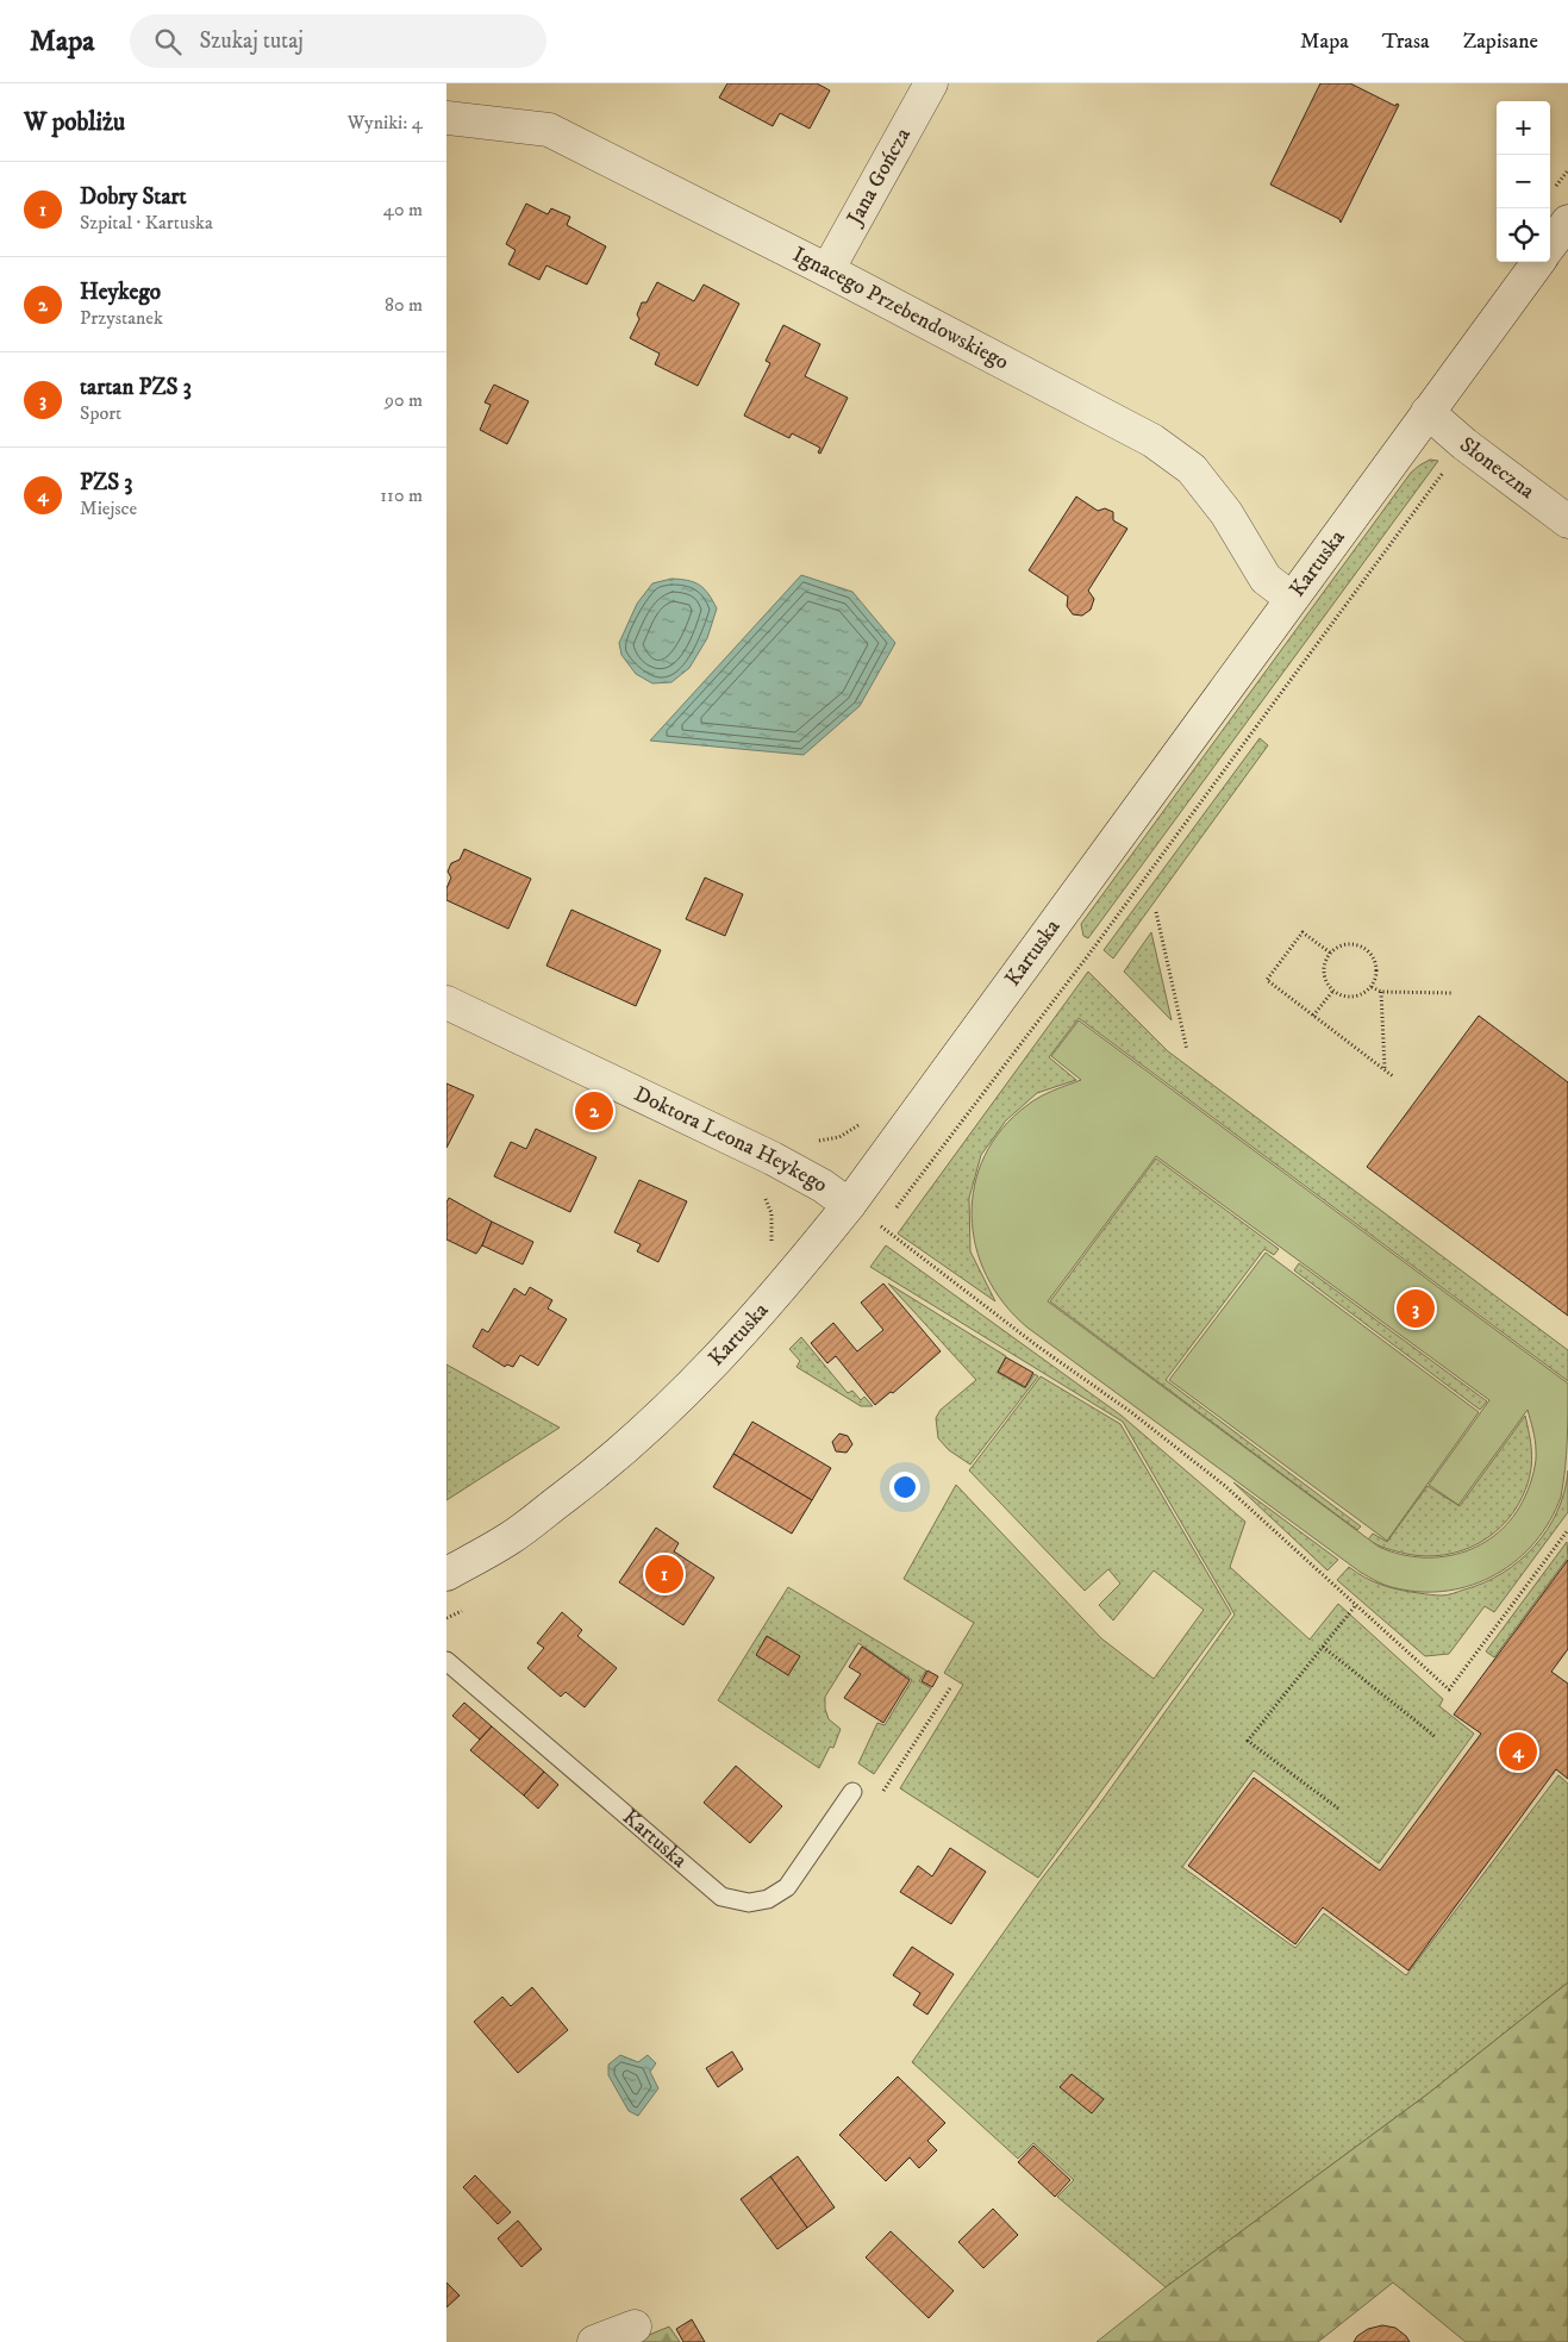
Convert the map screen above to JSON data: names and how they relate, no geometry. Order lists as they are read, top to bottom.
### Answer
{
  "streets": {
    "street": [
      "Jana Gończa",
      "Ignacego Przebendowskiego",
      "Słoneczna",
      "Kartuska",
      "Doktora Leona Heykego"
    ]
  },
  "crossings": [
    ["Jana Gończa", "Ignacego Przebendowskiego"],
    ["Ignacego Przebendowskiego", "Kartuska"],
    ["Słoneczna", "Kartuska"],
    ["Kartuska", "Doktora Leona Heykego"]
  ],
  "page": {
    "header": "Mapa",
    "search": "Szukaj tutaj",
    "nav": ["Mapa", "Trasa", "Zapisane"],
    "heading": ["W pobliżu", "Wyniki: 4"],
    "map_buttons": ["+", "−"],
    "list": [
      {
        "mark": "1",
        "name": "Dobry Start",
        "note": "Szpital · Kartuska",
        "value": "40 m"
      },
      {
        "mark": "2",
        "name": "Heykego",
        "note": "Przystanek",
        "value": "80 m"
      },
      {
        "mark": "3",
        "name": "tartan PZS 3",
        "note": "Sport",
        "value": "90 m"
      },
      {
        "mark": "4",
        "name": "PZS 3",
        "note": "Miejsce",
        "value": "110 m"
      }
    ],
    "pins": [
      "2",
      "3",
      "1",
      "4"
    ]
  }
}
